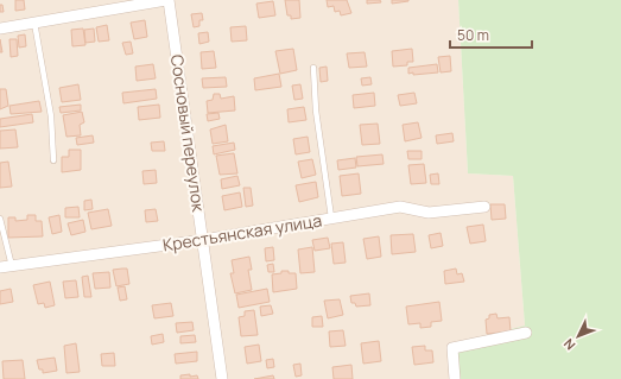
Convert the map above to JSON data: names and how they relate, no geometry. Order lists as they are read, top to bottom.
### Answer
{
  "streets": {
    "street": ["Сосновый переулок", "Крестьянская улица"]
  },
  "crossings": [
    ["Сосновый переулок", "Крестьянская улица"]
  ],
  "scale_bar": "50 m",
  "north": "bottom left"
}
